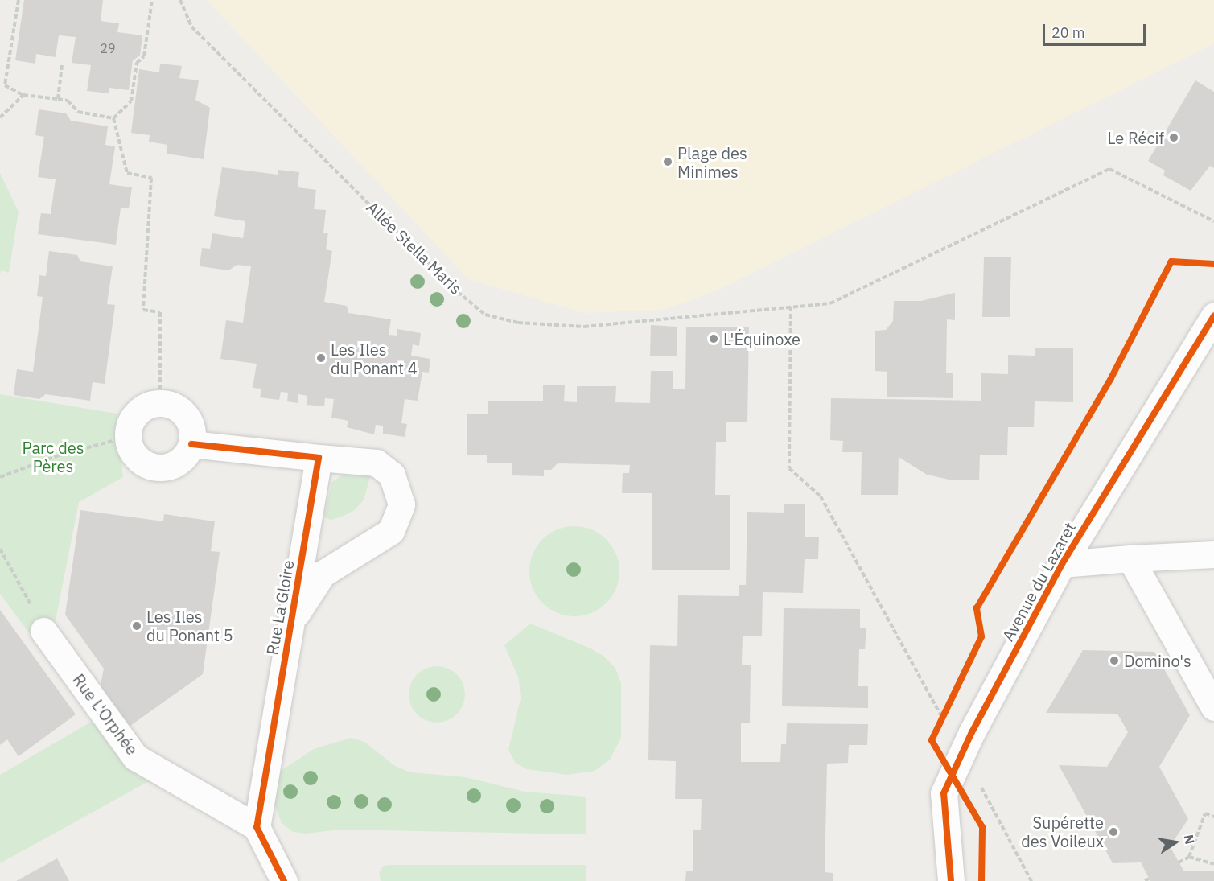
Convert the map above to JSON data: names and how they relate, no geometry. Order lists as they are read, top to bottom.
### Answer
{
  "streets": {
    "street": ["Avenue du Lazaret", "Rue La Gloire", "Rue L'Orphée"],
    "path": ["Allée Stella Maris"]
  },
  "crossings": [
    ["Rue La Gloire", "Rue L'Orphée"]
  ],
  "parks": ["Parc des Pères"],
  "places": [
    "Le Récif",
    "Plage des Minimes",
    "L'Équinoxe",
    "Les Iles du Ponant 4",
    "Les Iles du Ponant 5",
    "Domino's",
    "Supérette des Voileux"
  ],
  "house_numbers": ["29"],
  "scale_bar": "20 m",
  "north": "right"
}
